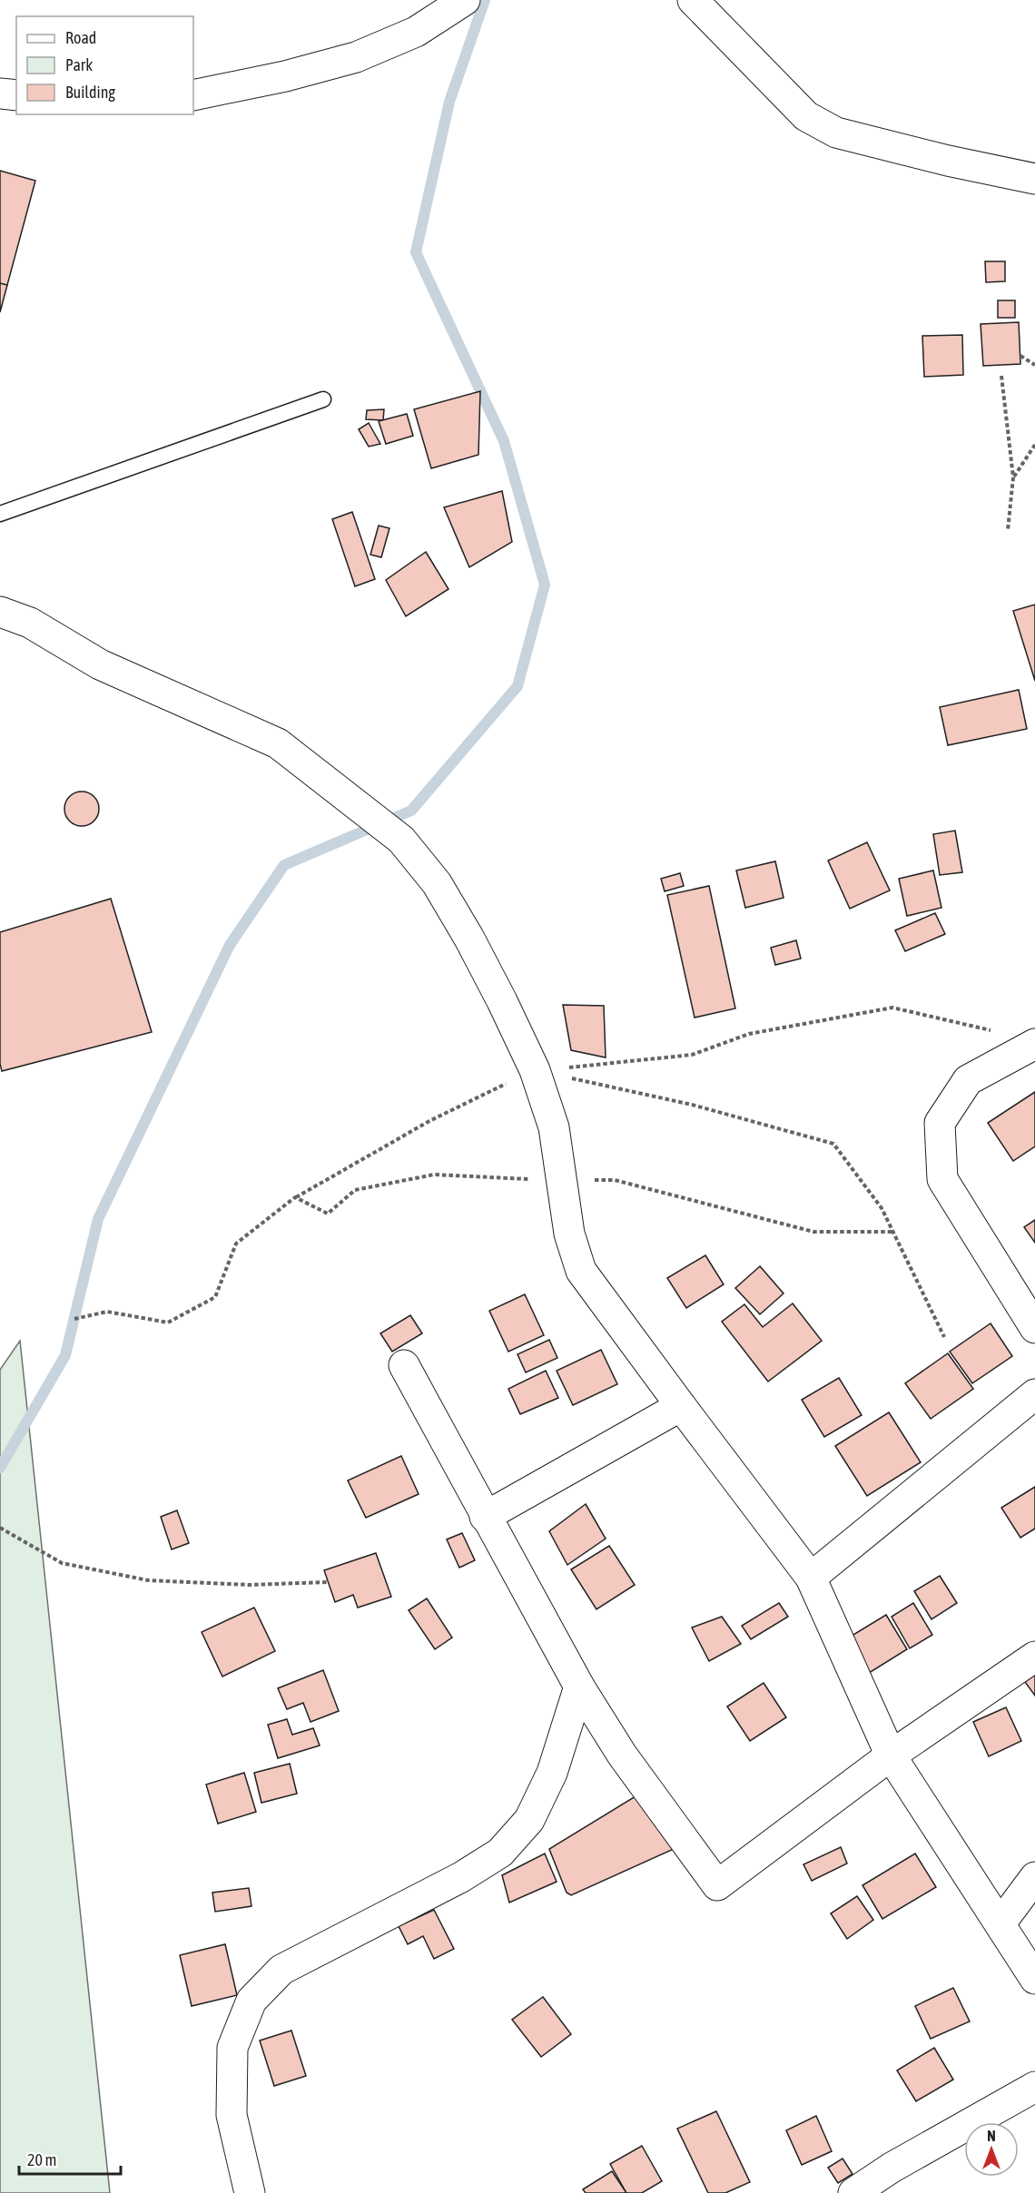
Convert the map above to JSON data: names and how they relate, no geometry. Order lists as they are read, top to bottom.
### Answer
{
  "legend": ["Road", "Park", "Building"],
  "scale_bar": "20 m",
  "north": "top"
}
